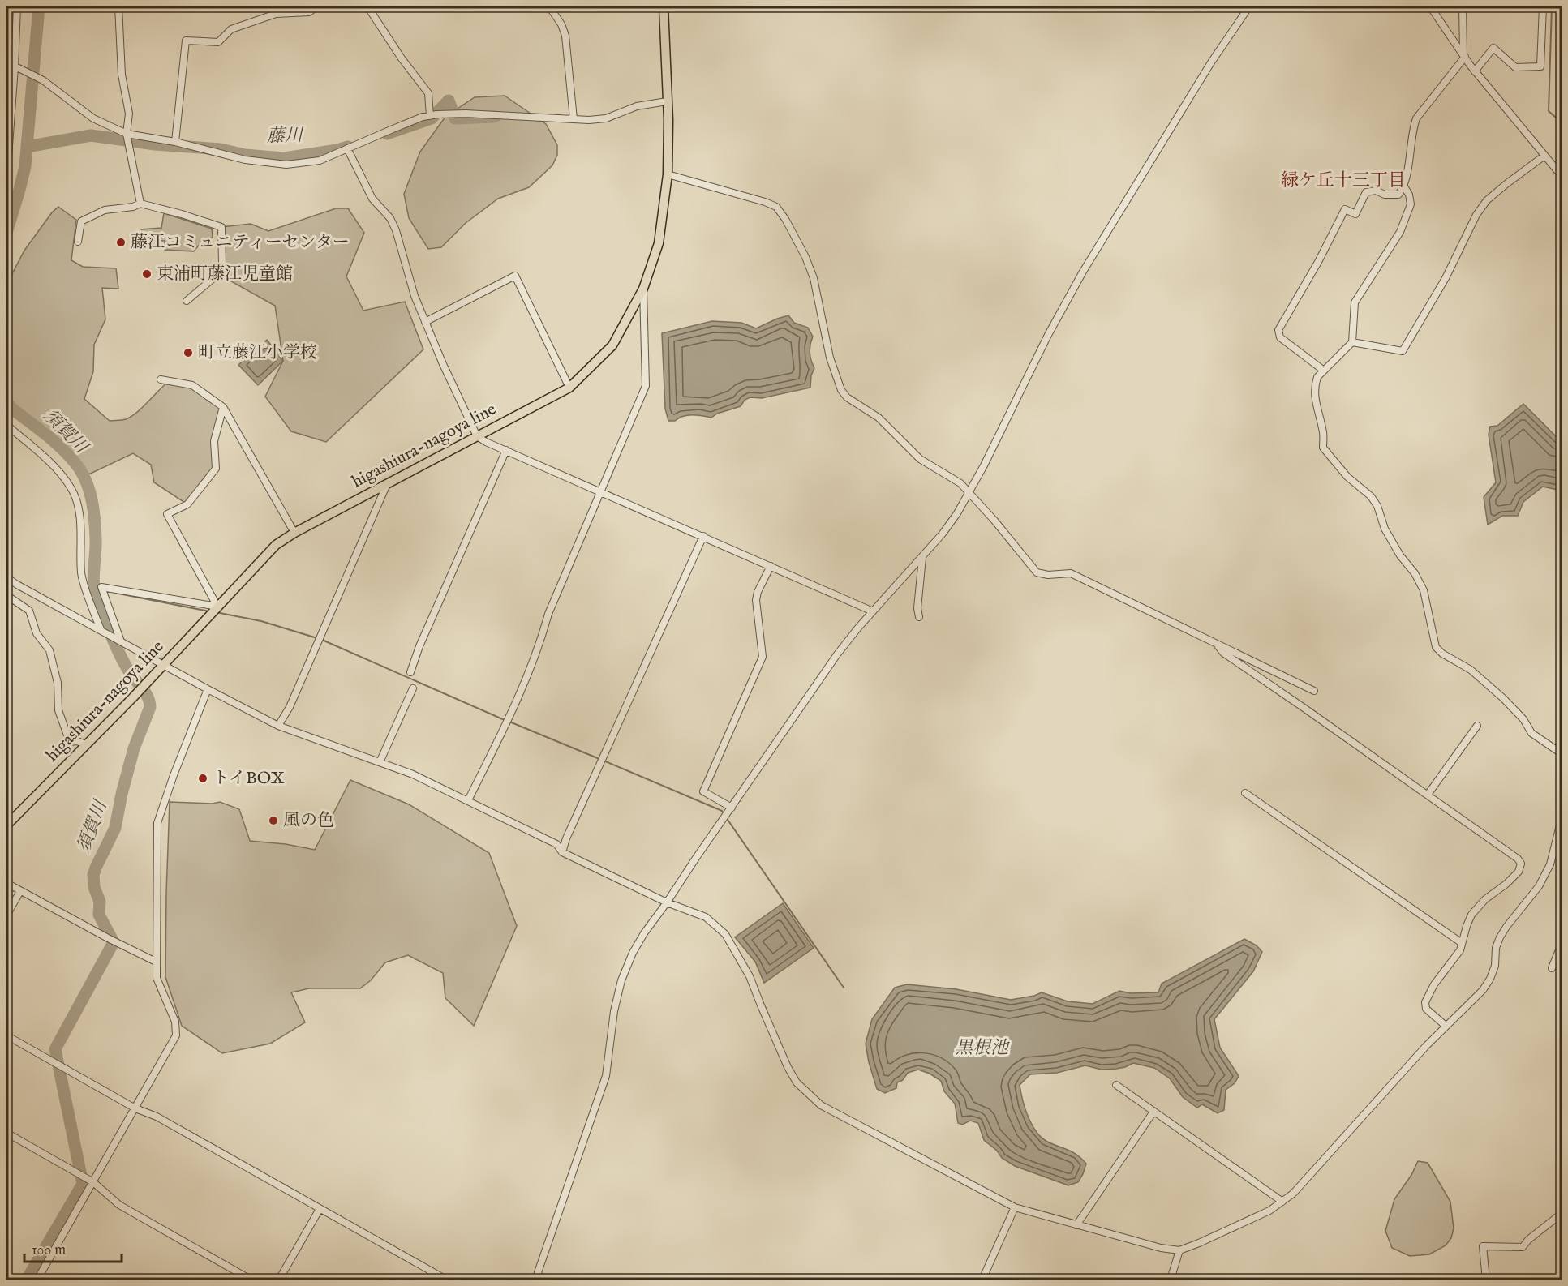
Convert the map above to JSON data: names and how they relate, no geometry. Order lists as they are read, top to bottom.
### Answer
{
  "streets": {
    "main road": ["higashiura-nagoya line"]
  },
  "districts": ["緑ケ丘十三丁目"],
  "water": ["藤川", "須賀川", "黒根池"],
  "places": [
    "藤江コミュニティーセンター",
    "東浦町藤江児童館",
    "町立藤江小学校",
    "トイBOX",
    "風の色"
  ],
  "scale_bar": "100 m"
}
